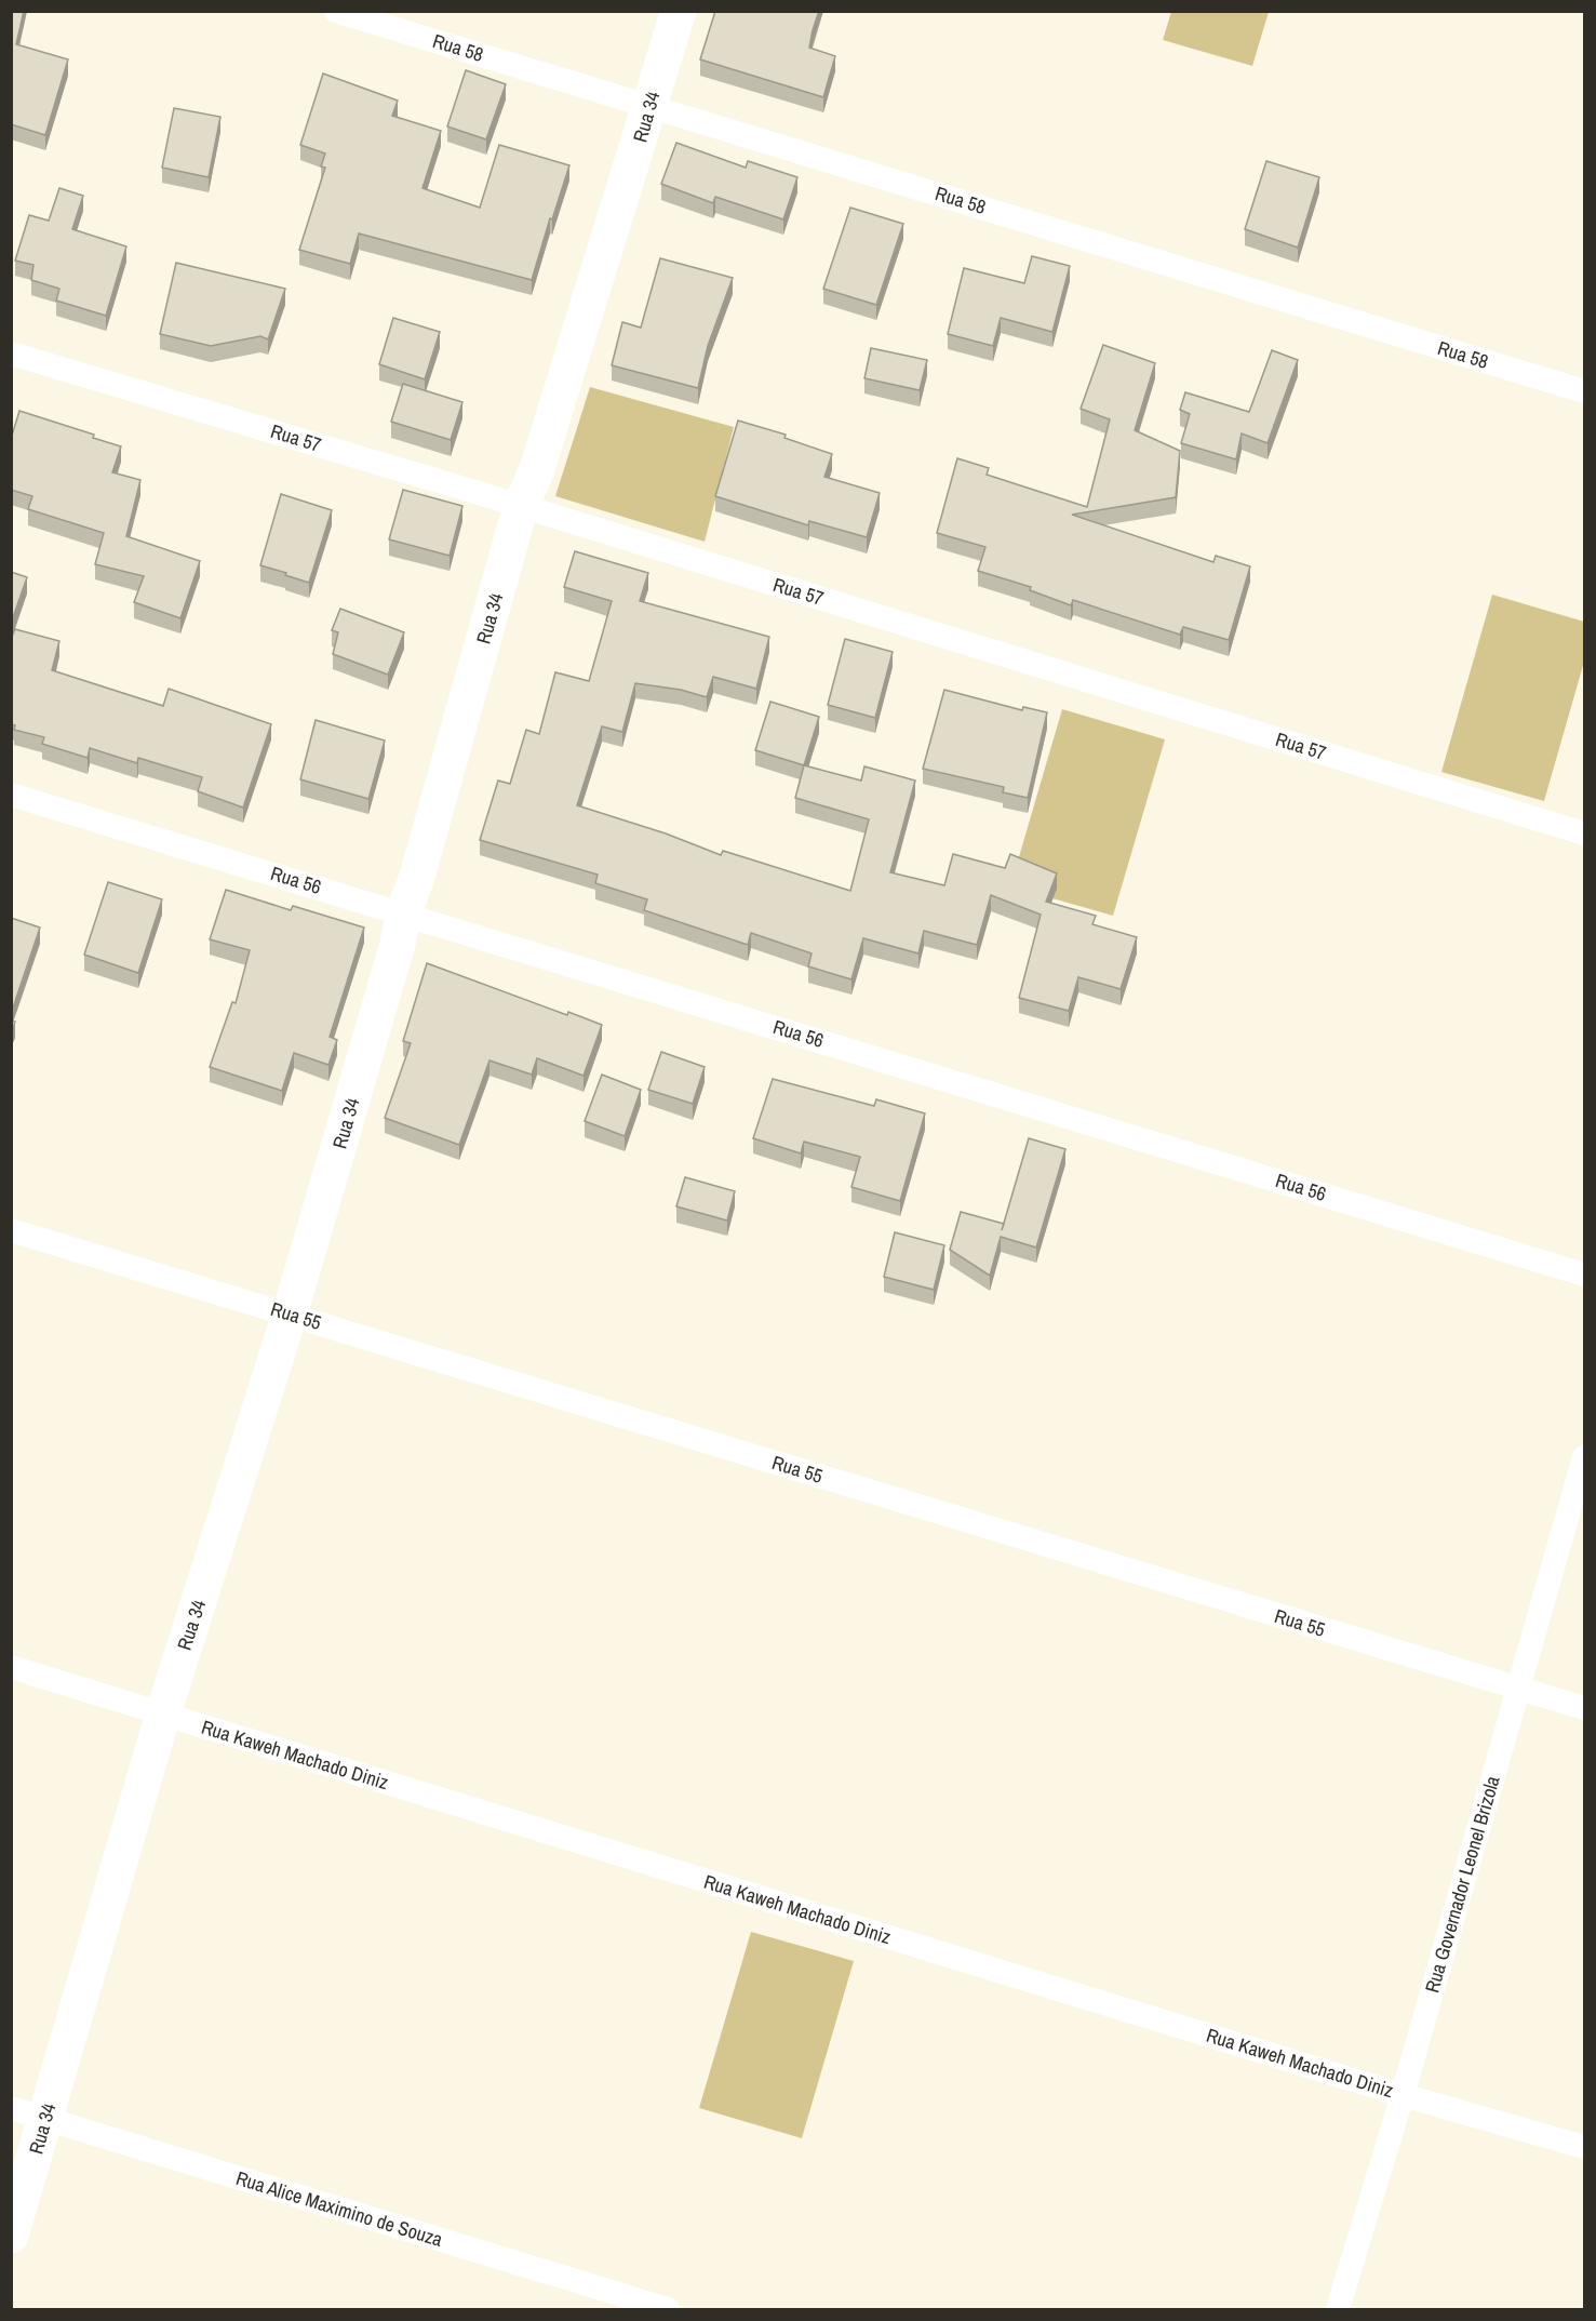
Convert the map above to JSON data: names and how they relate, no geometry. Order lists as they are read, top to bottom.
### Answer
{
  "streets": {
    "street": [
      "Rua 58",
      "Rua 34",
      "Rua 57",
      "Rua 56",
      "Rua 55",
      "Rua Kaweh Machado Diniz",
      "Rua Governador Leonel Brizola",
      "Rua Alice Maximino de Souza"
    ]
  },
  "crossings": [
    ["Rua 58", "Rua 34"],
    ["Rua 34", "Rua 57"],
    ["Rua 34", "Rua 56"],
    ["Rua 34", "Rua 55"],
    ["Rua 34", "Rua Kaweh Machado Diniz"],
    ["Rua 34", "Rua Alice Maximino de Souza"],
    ["Rua 55", "Rua Governador Leonel Brizola"],
    ["Rua Kaweh Machado Diniz", "Rua Governador Leonel Brizola"]
  ]
}
